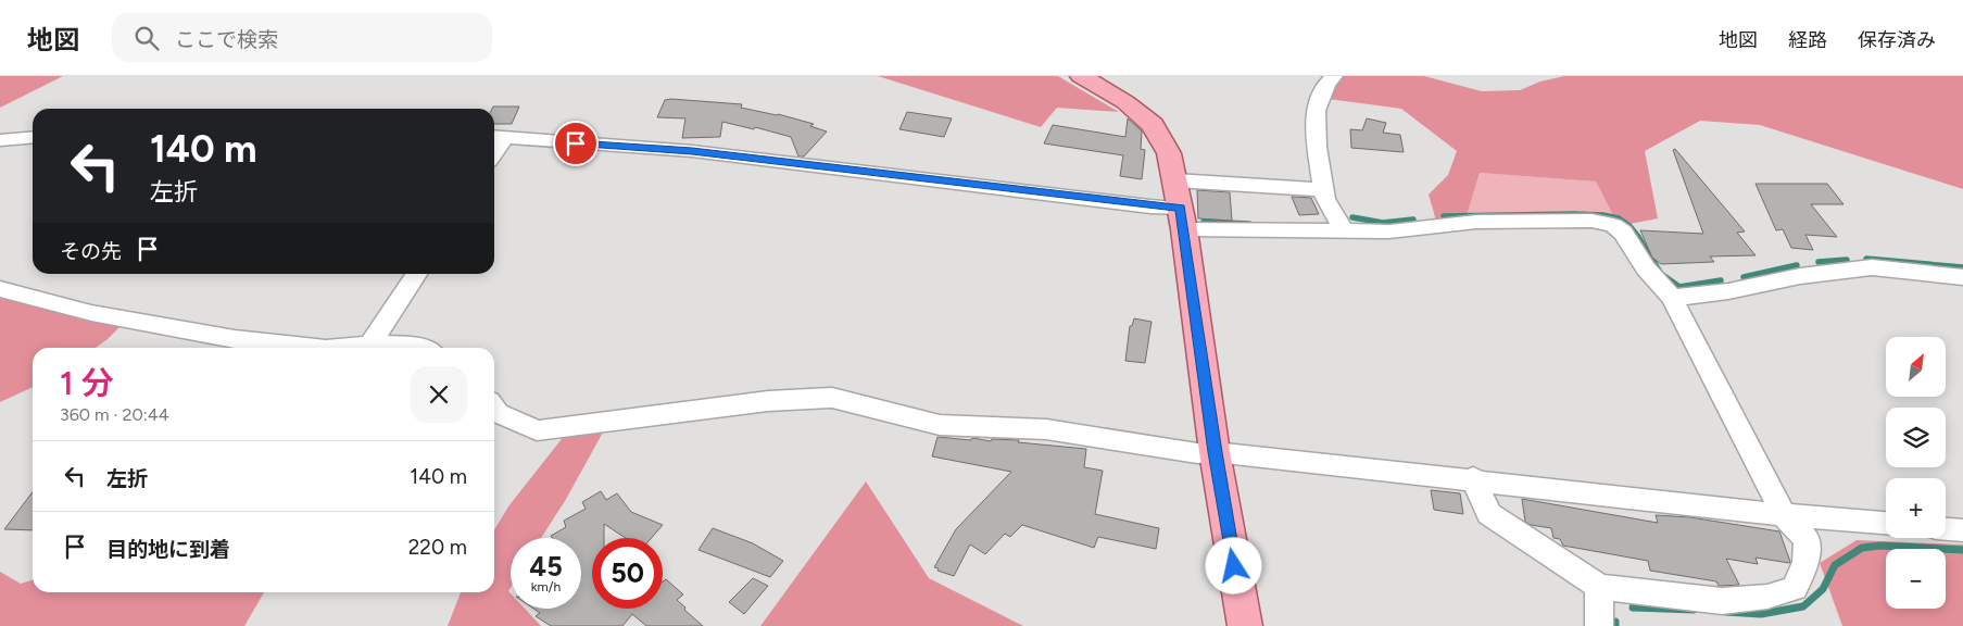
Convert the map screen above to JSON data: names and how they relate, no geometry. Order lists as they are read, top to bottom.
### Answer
{
  "north": "top right",
  "page": {
    "header": "地図",
    "search": "ここで検索",
    "nav": ["地図", "経路", "保存済み"],
    "turn": ["140 m", "左折"],
    "then": "その先",
    "map_buttons": ["+", "−"],
    "heading": ["1 分", "360 m · 20:44"],
    "list": [
      {
        "name": "左折",
        "value": "140 m"
      },
      {
        "name": "目的地に到着",
        "value": "220 m"
      }
    ],
    "speed": "45 km/h",
    "limit": "50"
  }
}
